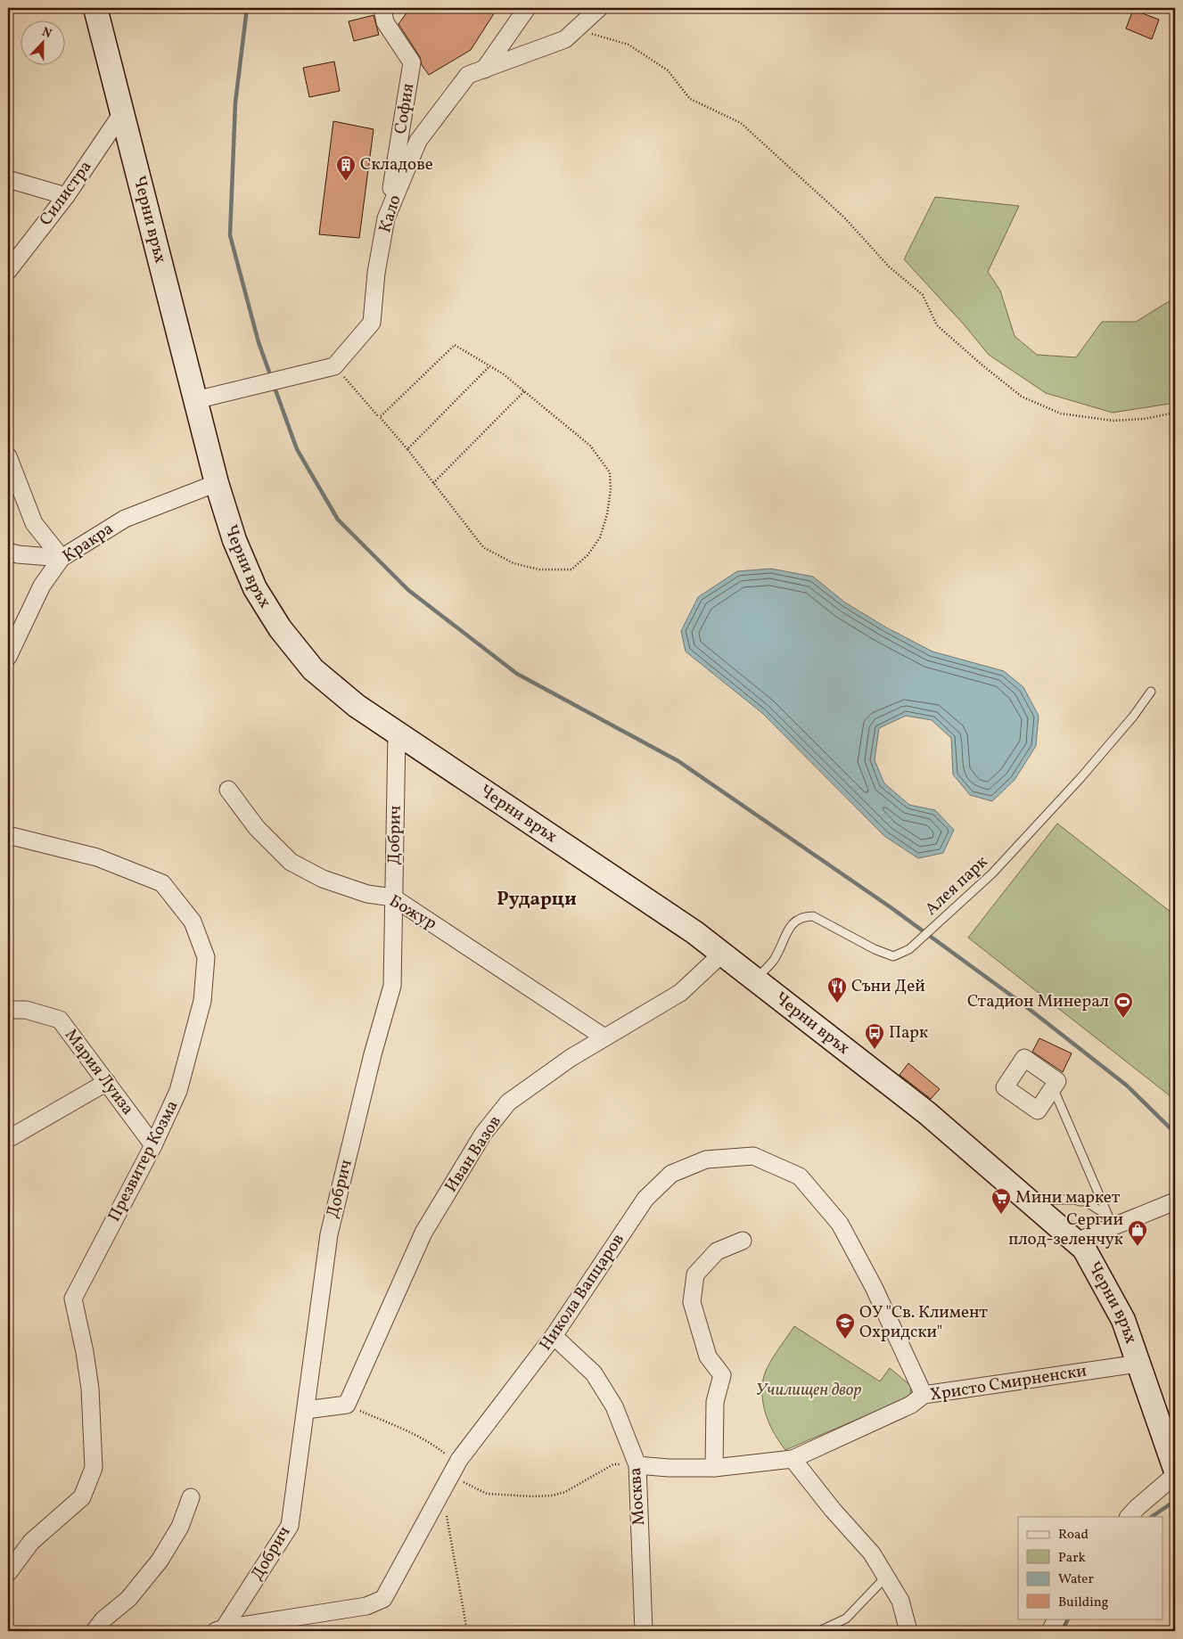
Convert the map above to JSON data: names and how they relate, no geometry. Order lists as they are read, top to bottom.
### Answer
{
  "streets": {
    "street": [
      "София",
      "Силистра",
      "Кало",
      "Черни връх",
      "Кракра",
      "Добрич",
      "Божур",
      "Мария Луиза",
      "Иван Вазов",
      "Презвитер Козма",
      "Никола Вапцаров",
      "Христо Смирненски",
      "Москва"
    ],
    "lane": ["Алея парк"]
  },
  "crossings": [
    ["София", "Кало"],
    ["Силистра", "Черни връх"],
    ["Черни връх", "Кракра"],
    ["Черни връх", "Добрич"],
    ["Черни връх", "Алея парк"],
    ["Черни връх", "Иван Вазов"],
    ["Черни връх", "Христо Смирненски"],
    ["Добрич", "Божур"],
    ["Добрич", "Никола Вапцаров"],
    ["Божур", "Иван Вазов"],
    ["Мария Луиза", "Презвитер Козма"],
    ["Никола Вапцаров", "Христо Смирненски"],
    ["Никола Вапцаров", "Москва"],
    ["Христо Смирненски", "Москва"]
  ],
  "districts": ["Рударци"],
  "parks": ["Училищен двор"],
  "places": {
    "building": ["Складове"],
    "restaurant": ["Съни Дей"],
    "sports": ["Стадион Минерал"],
    "bus stop": ["Парк"],
    "supermarket": ["Мини маркет"],
    "shop": ["Сергии плод-зеленчук"],
    "school or university": ["ОУ \"Св. Климент Охридски\""]
  },
  "legend": [
    "Road",
    "Park",
    "Water",
    "Building"
  ],
  "north": "top"
}
